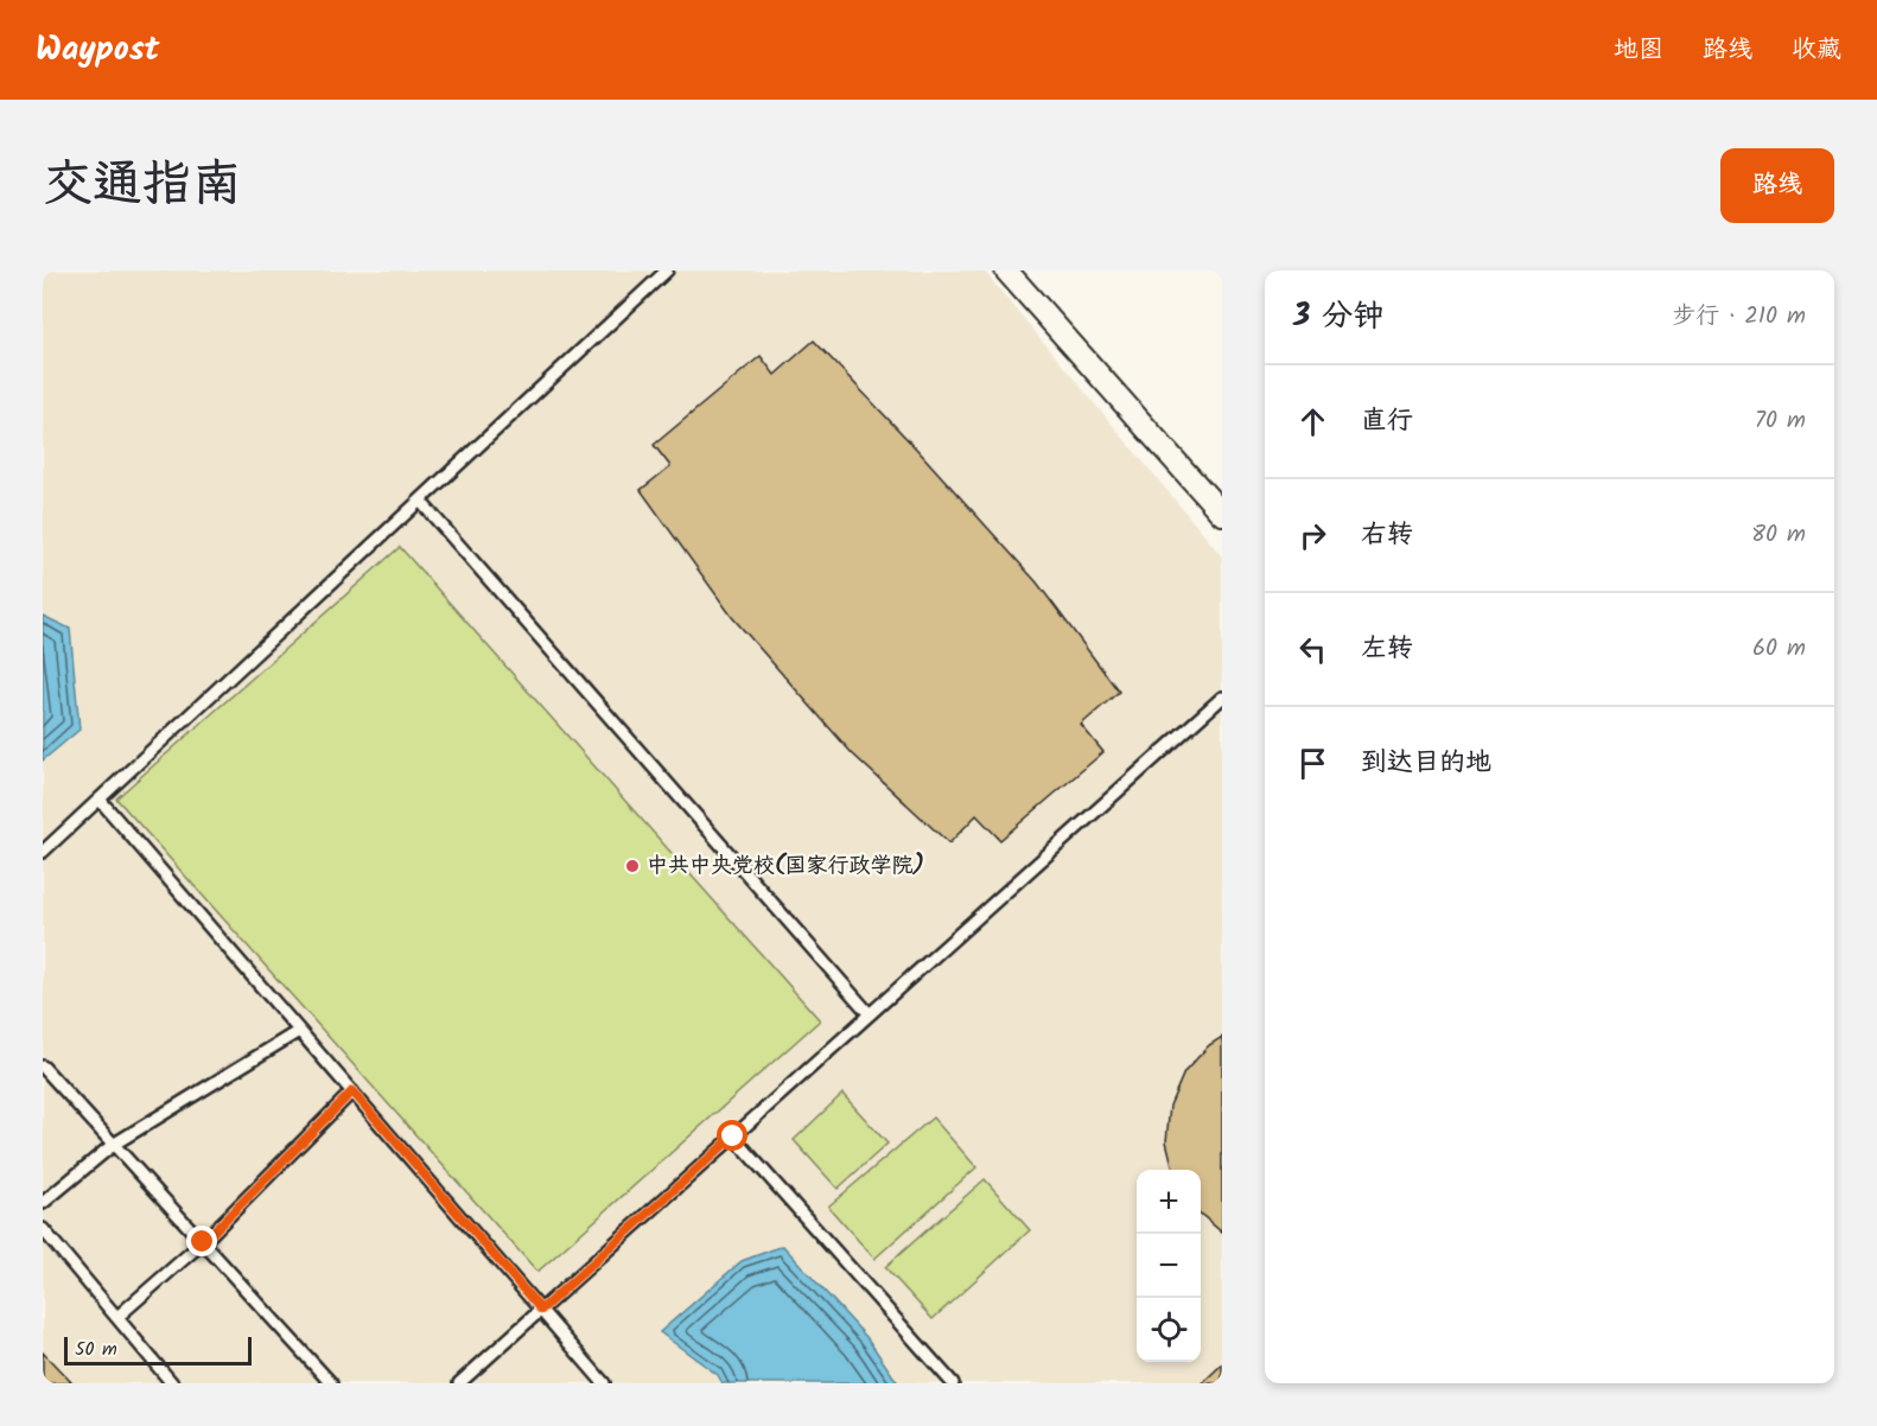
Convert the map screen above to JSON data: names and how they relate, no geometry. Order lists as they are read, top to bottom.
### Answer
{
  "places": ["中共中央党校(国家行政学院)"],
  "scale_bar": "50 m",
  "page": {
    "header": "Waypost",
    "nav": ["地图", "路线", "收藏"],
    "title": "交通指南",
    "buttons": "路线",
    "heading": ["3 分钟", "步行 · 210 m"],
    "list": [
      ["直行", "70 m"],
      ["右转", "80 m"],
      ["左转", "60 m"],
      "到达目的地"
    ],
    "map_buttons": ["+", "−"],
    "scale": "50 m"
  }
}
